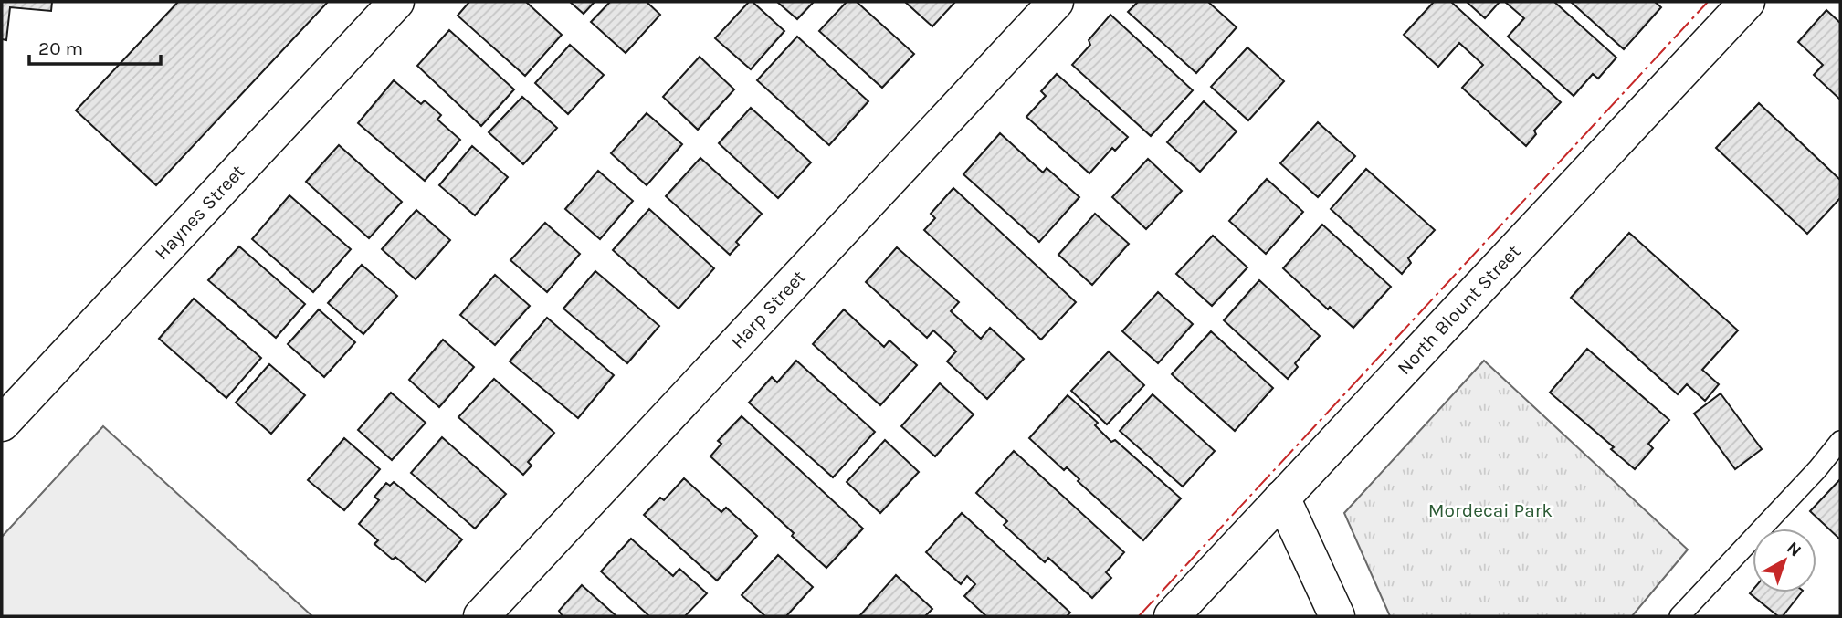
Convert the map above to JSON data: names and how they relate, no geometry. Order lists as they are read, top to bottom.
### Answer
{
  "streets": {
    "street": ["Haynes Street", "Harp Street", "North Blount Street"]
  },
  "parks": ["Mordecai Park"],
  "scale_bar": "20 m",
  "north": "top right"
}
